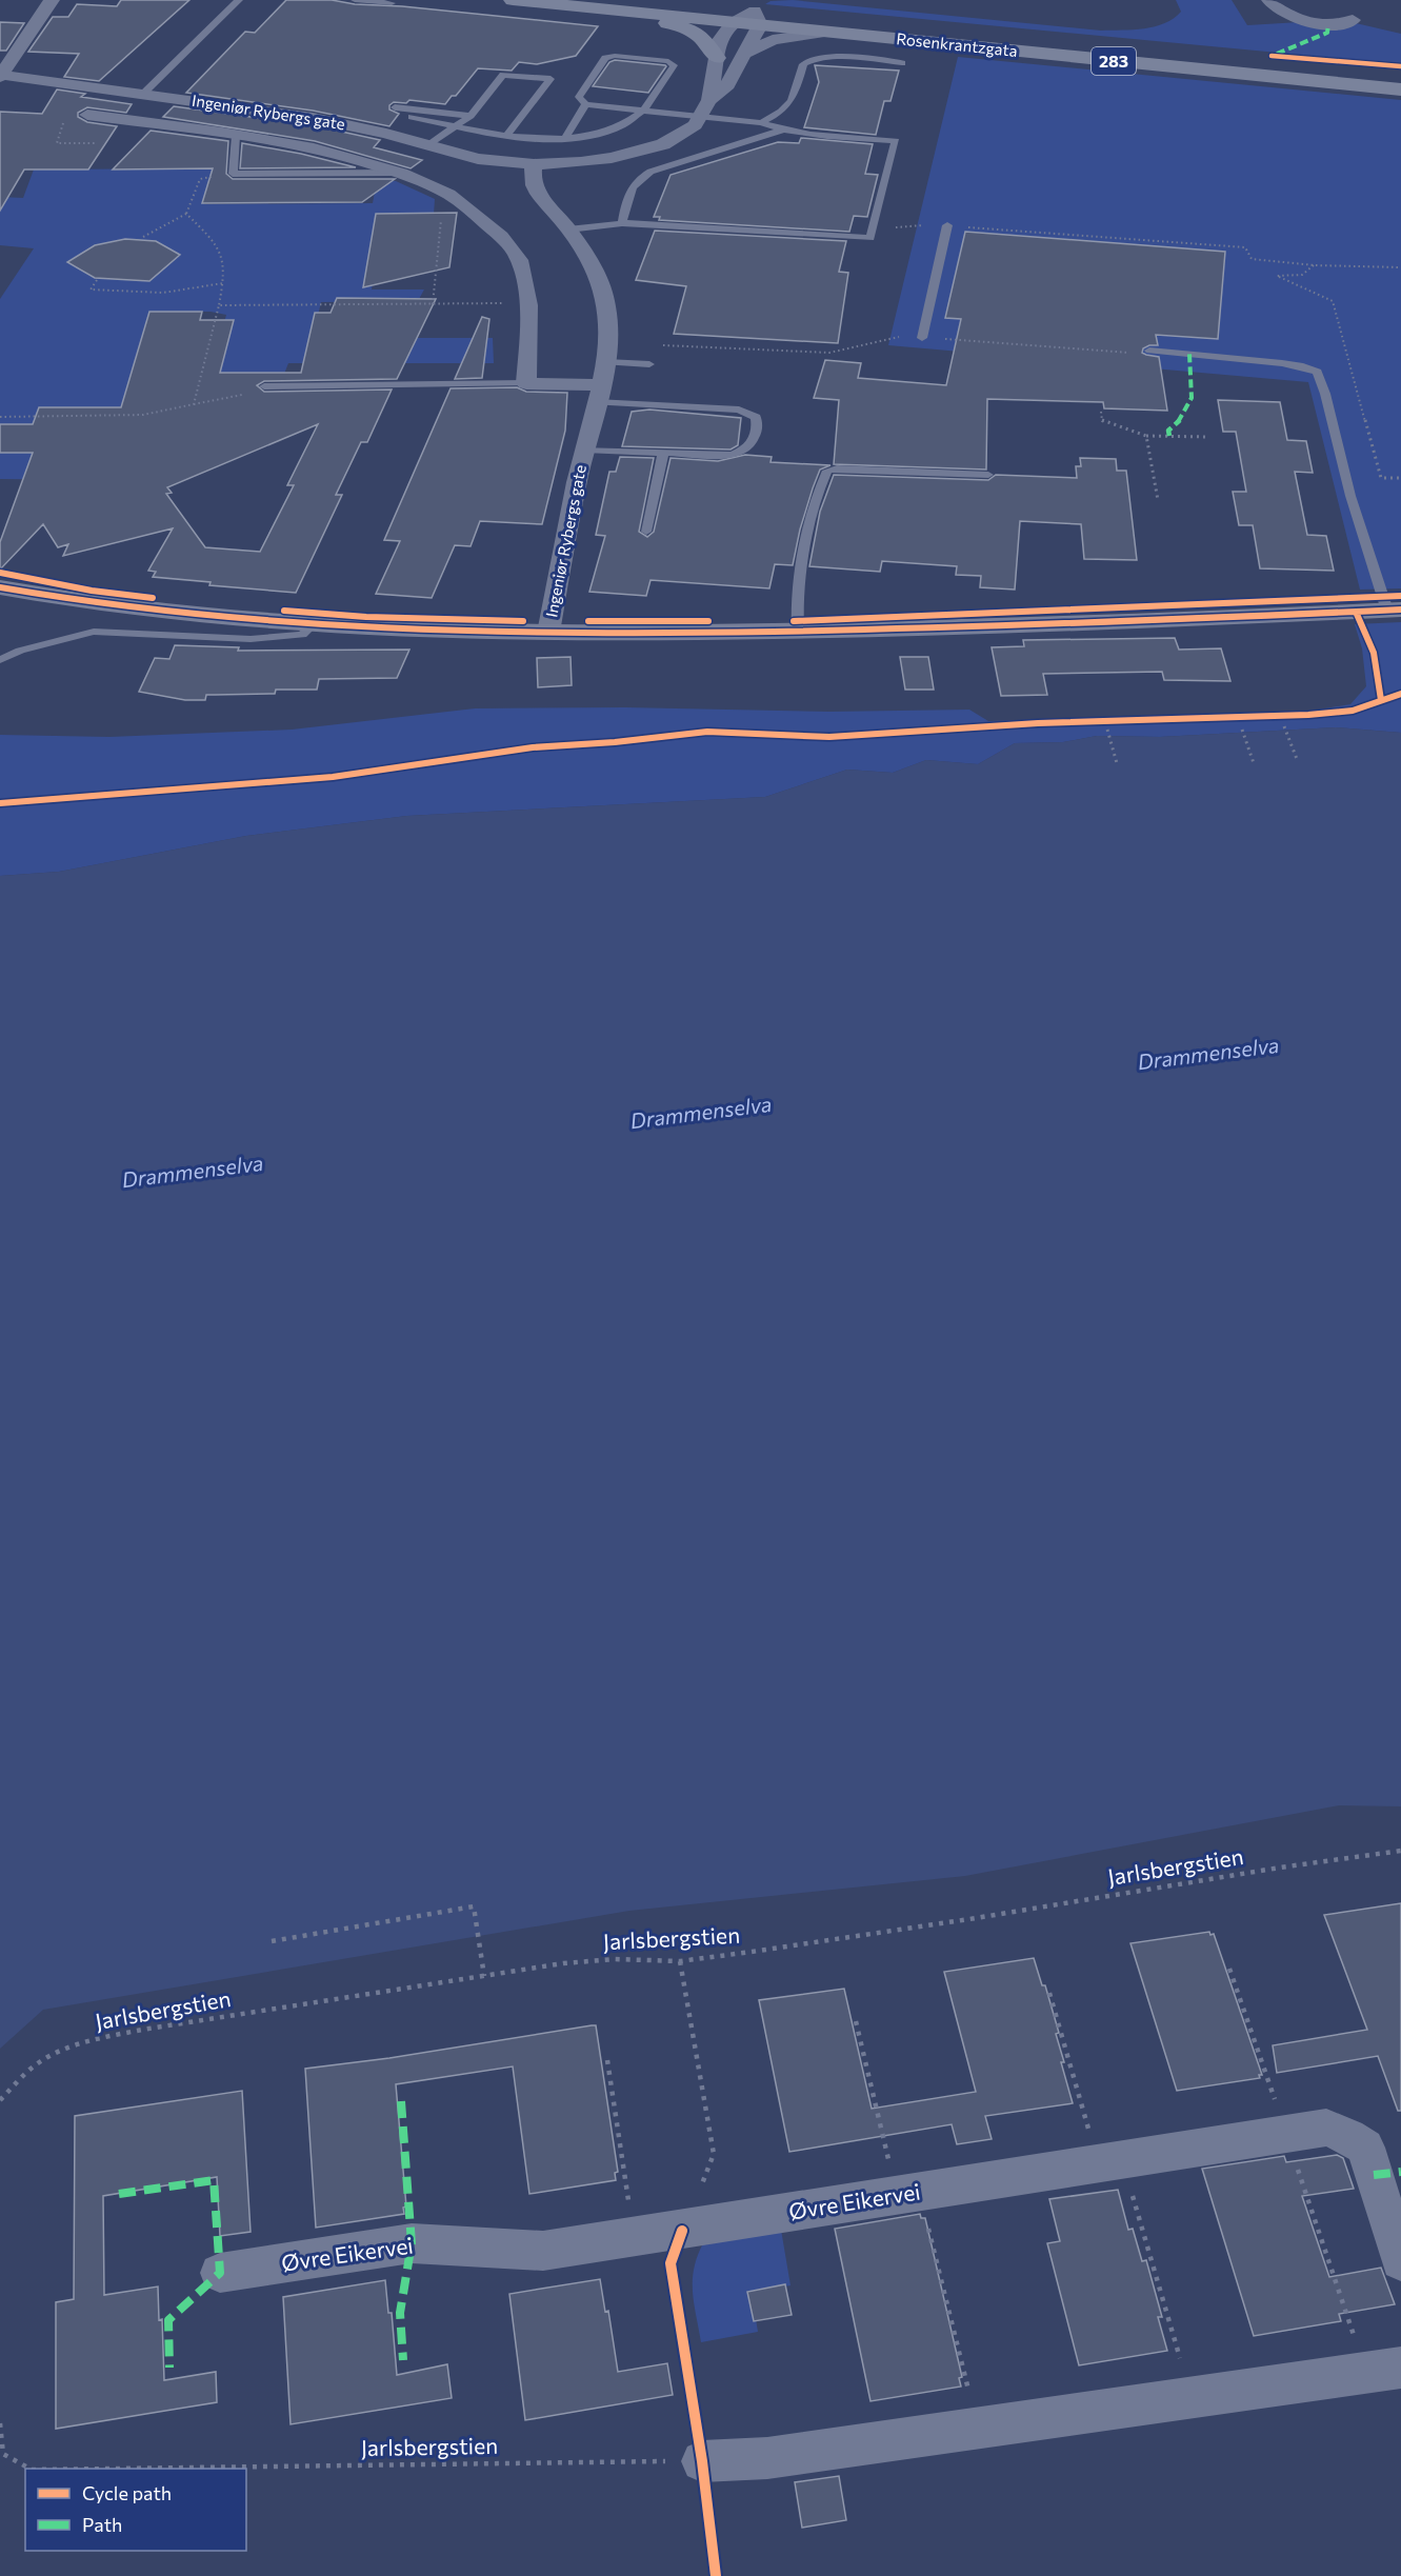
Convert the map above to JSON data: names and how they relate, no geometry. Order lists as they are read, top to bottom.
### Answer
{
  "streets": {
    "main road": ["Rosenkrantzgata", "283"],
    "street": ["Ingeniør Rybergs gate", "Øvre Eikervei"],
    "path": ["Jarlsbergstien"]
  },
  "crossings": [
    ["Rosenkrantzgata", "283"],
    ["Rosenkrantzgata", "Ingeniør Rybergs gate"],
    ["283", "Ingeniør Rybergs gate"]
  ],
  "water": ["Drammenselva"],
  "legend": ["Cycle path", "Path"]
}
